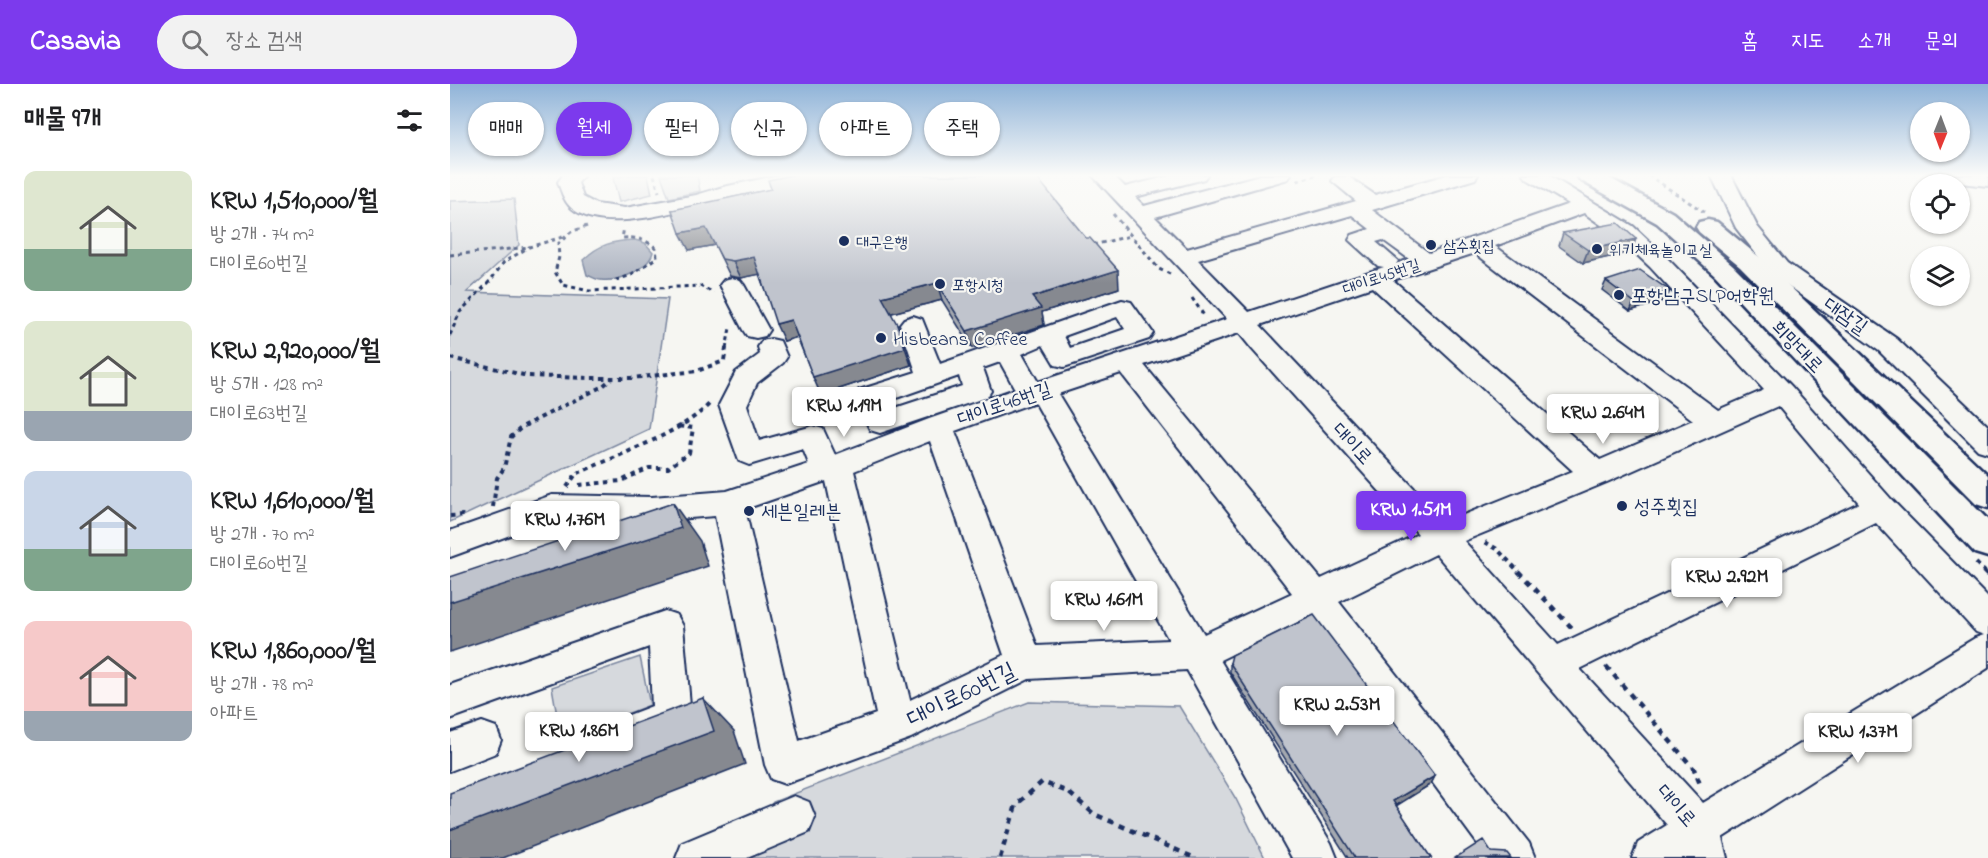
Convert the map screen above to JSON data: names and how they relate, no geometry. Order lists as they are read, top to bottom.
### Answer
{
  "streets": {
    "main road": ["희망대로"],
    "street": [
      "대이로45번길",
      "대잠길",
      "대이로46번길",
      "대이로",
      "대이로60번길"
    ]
  },
  "crossings": [
    ["대이로45번길", "대이로46번길"],
    ["대이로45번길", "대이로"],
    ["대이로46번길", "대이로"],
    ["대이로46번길", "대이로60번길"],
    ["대이로", "대이로60번길"]
  ],
  "places": [
    "대구은행",
    "삼수횟집",
    "위키체육놀이교실",
    "포항시청",
    "포항남구SLP어학원",
    "Hisbeans Coffee",
    "성주횟집",
    "세븐일레븐"
  ],
  "north": "bottom",
  "page": {
    "header": "Casavia",
    "search": "장소 검색",
    "nav": [
      "홈",
      "지도",
      "소개",
      "문의"
    ],
    "heading": "매물 9개",
    "chip": [
      "매매",
      "월세",
      "필터",
      "신규",
      "아파트",
      "주택"
    ],
    "list": [
      {
        "name": "KRW 1,510,000/월",
        "note": "방 2개 · 74 m² · 대이로60번길"
      },
      {
        "name": "KRW 2,920,000/월",
        "note": "방 5개 · 128 m² · 대이로63번길"
      },
      {
        "name": "KRW 1,610,000/월",
        "note": "방 2개 · 70 m² · 대이로60번길"
      },
      {
        "name": "KRW 1,860,000/월",
        "note": "방 2개 · 78 m² · 아파트"
      }
    ],
    "price": [
      "KRW 1.19M",
      "KRW 2.64M",
      "KRW 1.51M",
      "KRW 1.76M",
      "KRW 2.92M",
      "KRW 1.61M",
      "KRW 2.53M",
      "KRW 1.86M",
      "KRW 1.37M"
    ]
  }
}
